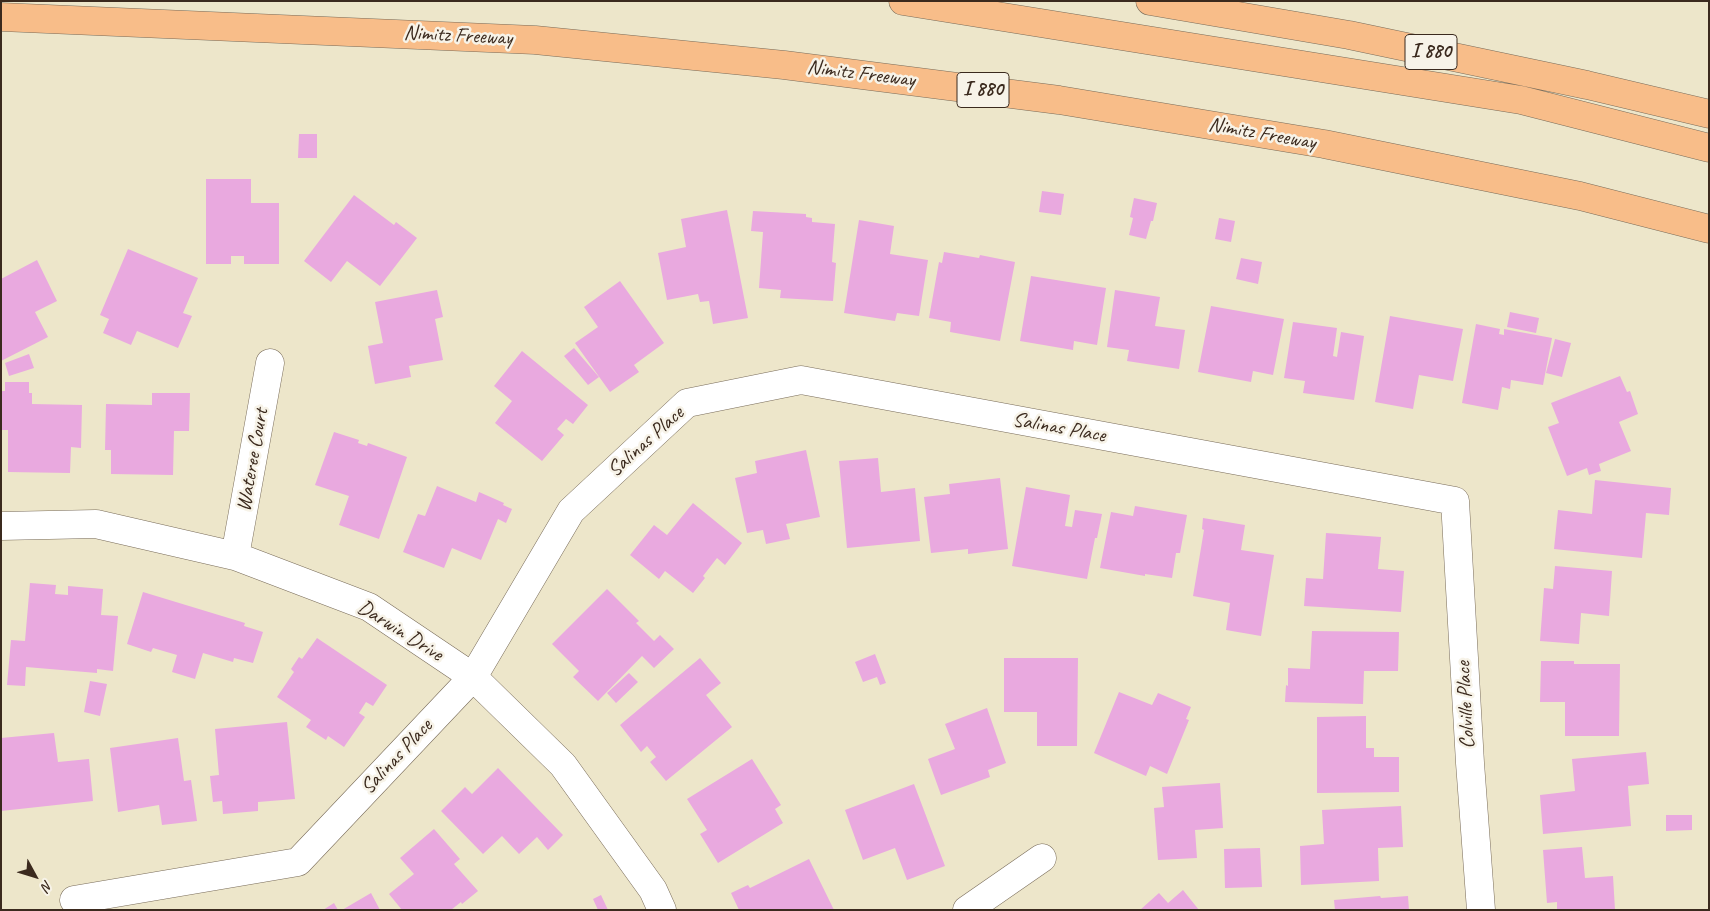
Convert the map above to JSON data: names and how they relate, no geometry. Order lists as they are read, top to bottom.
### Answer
{
  "streets": {
    "highway": ["Nimitz Freeway", "I 880"],
    "street": [
      "Salinas Place",
      "Wateree Court",
      "Darwin Drive",
      "Colville Place"
    ]
  },
  "crossings": [
    ["Salinas Place", "Darwin Drive"],
    ["Salinas Place", "Colville Place"],
    ["Wateree Court", "Darwin Drive"]
  ],
  "north": "bottom right"
}
